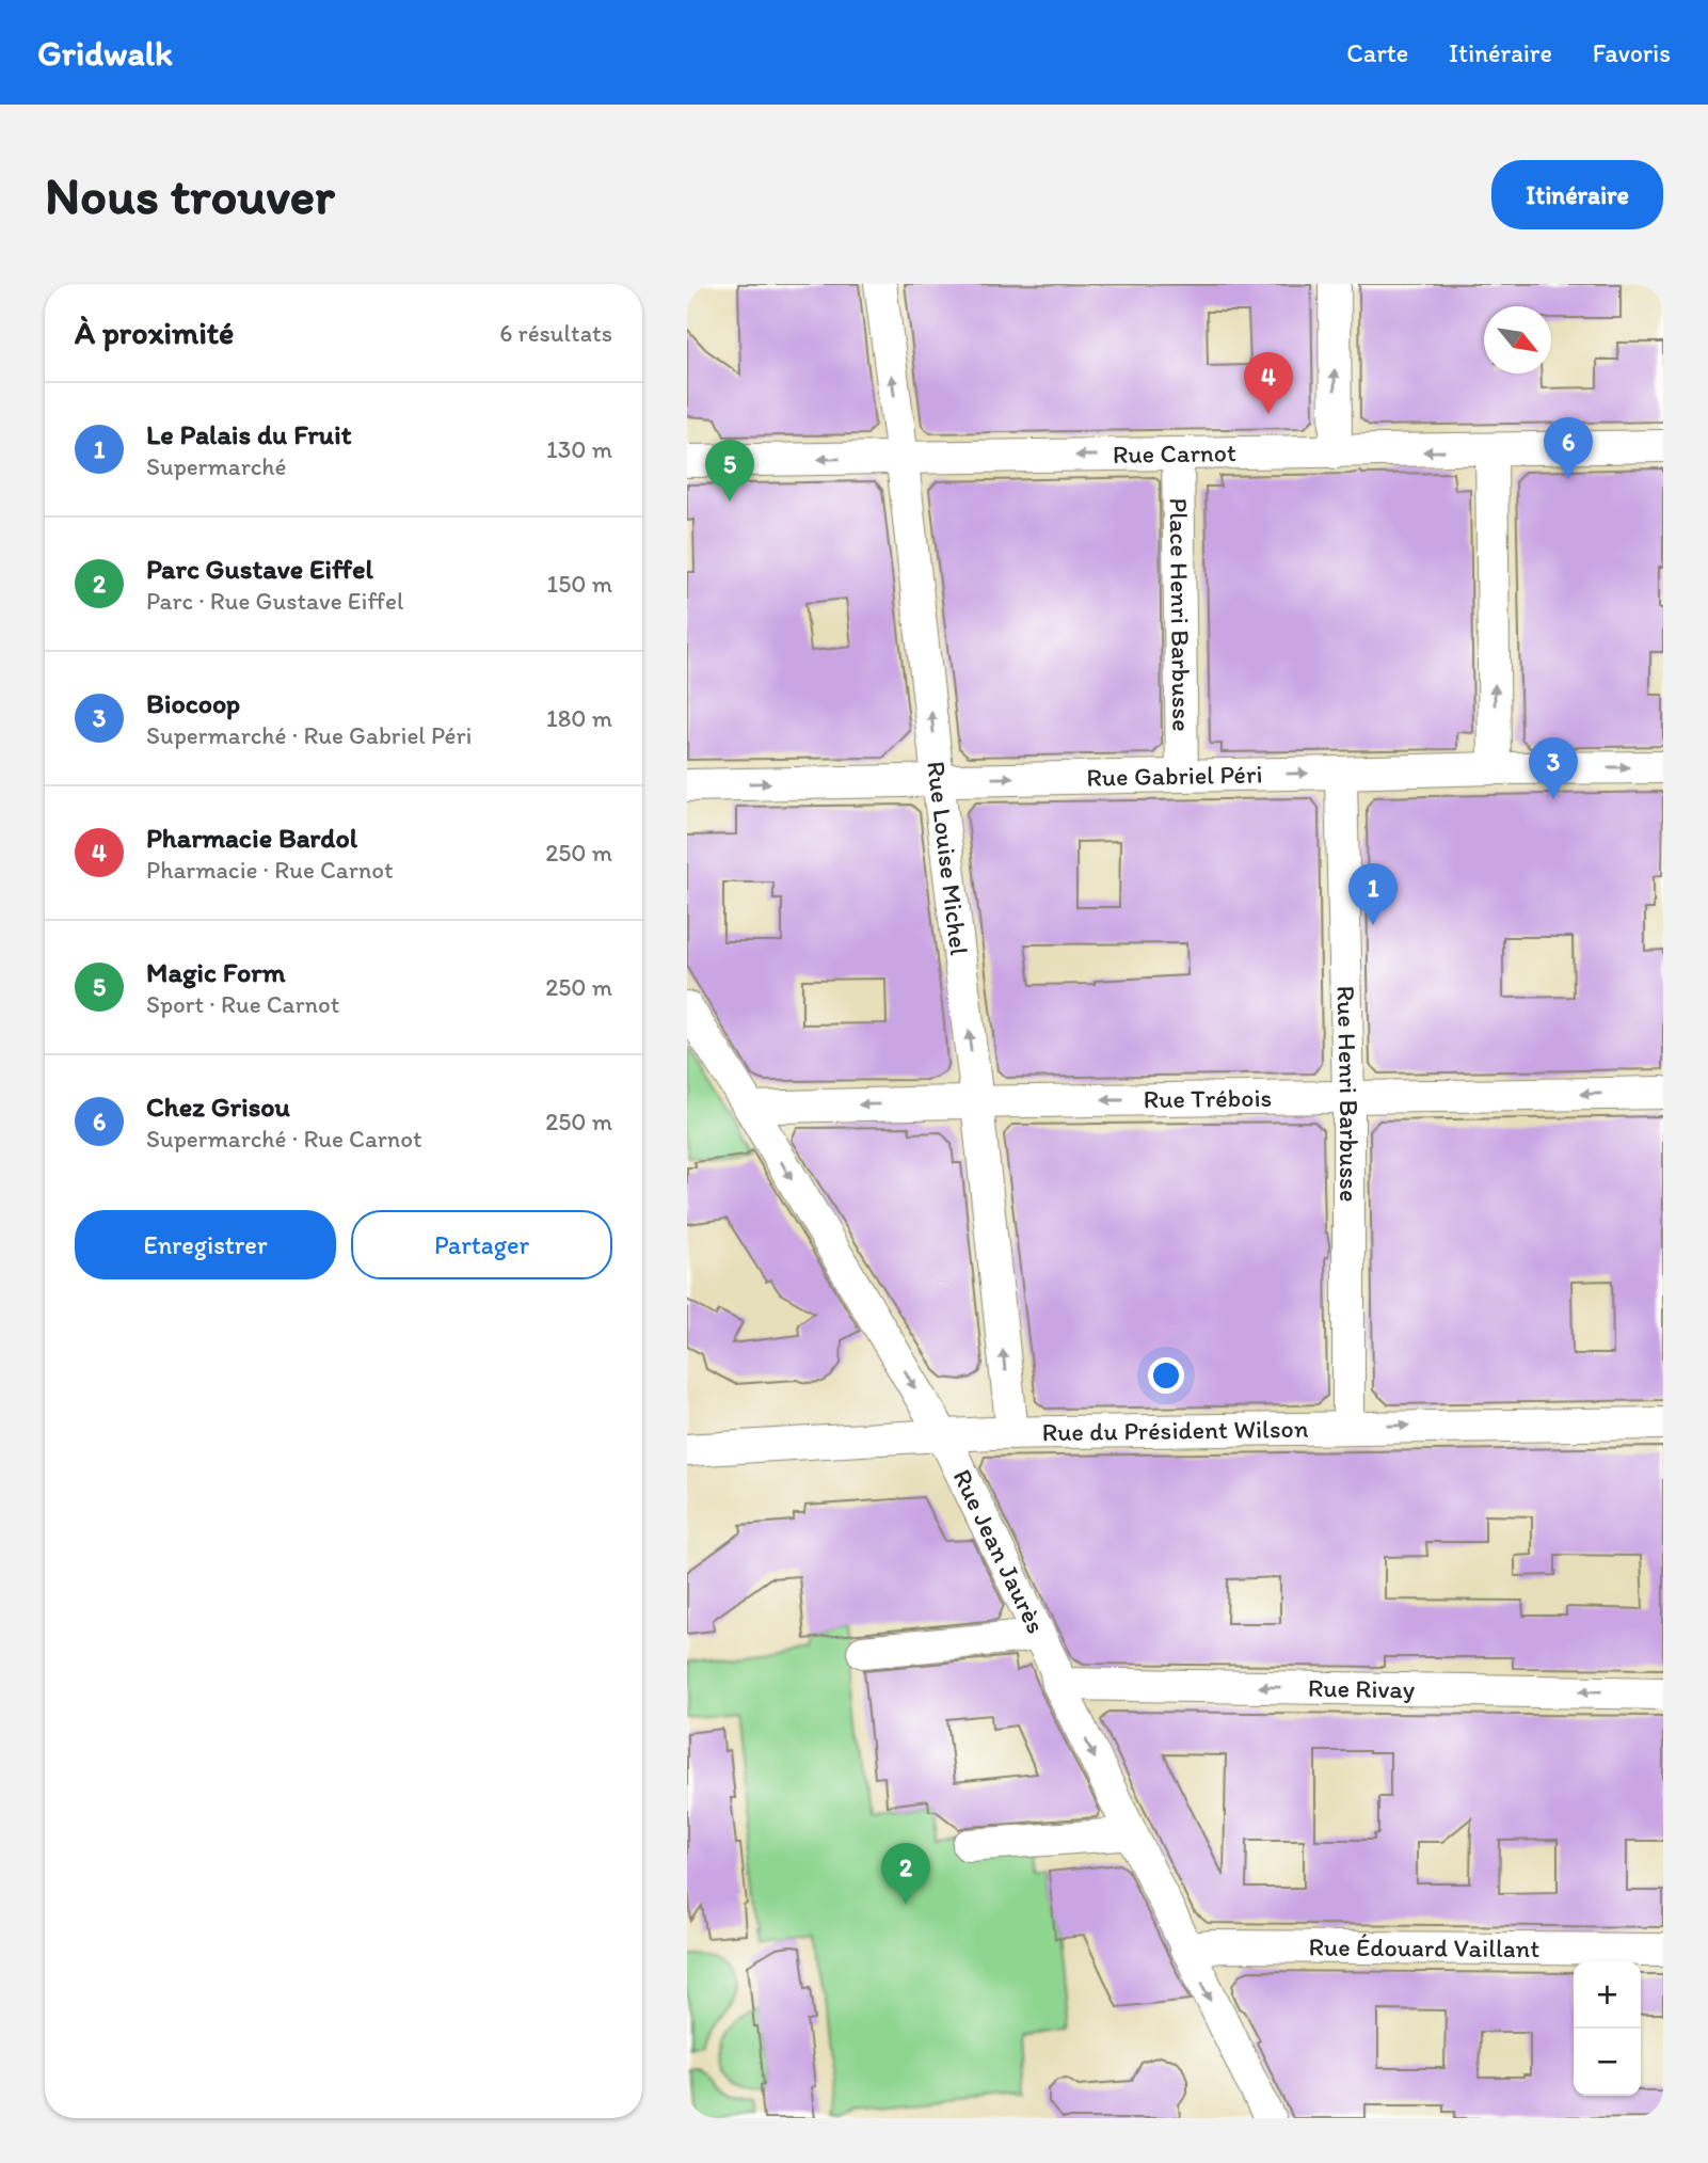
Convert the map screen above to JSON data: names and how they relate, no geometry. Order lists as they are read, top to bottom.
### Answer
{
  "streets": {
    "street": [
      "Rue Carnot",
      "Place Henri Barbusse",
      "Rue Gabriel Péri",
      "Rue Louise Michel",
      "Rue Henri Barbusse",
      "Rue Trébois",
      "Rue du Président Wilson",
      "Rue Jean Jaurès",
      "Rue Rivay",
      "Rue Édouard Vaillant"
    ]
  },
  "crossings": [
    ["Rue Carnot", "Place Henri Barbusse"],
    ["Rue Carnot", "Rue Louise Michel"],
    ["Place Henri Barbusse", "Rue Gabriel Péri"],
    ["Rue Gabriel Péri", "Rue Louise Michel"],
    ["Rue Louise Michel", "Rue Trébois"],
    ["Rue Louise Michel", "Rue du Président Wilson"],
    ["Rue Henri Barbusse", "Rue Trébois"],
    ["Rue Trébois", "Rue Jean Jaurès"],
    ["Rue du Président Wilson", "Rue Jean Jaurès"],
    ["Rue Jean Jaurès", "Rue Rivay"],
    ["Rue Jean Jaurès", "Rue Édouard Vaillant"]
  ],
  "one_way": [
    "Rue Carnot",
    "Rue Gabriel Péri",
    "Rue Louise Michel",
    "Rue Trébois",
    "Rue du Président Wilson",
    "Rue Jean Jaurès",
    "Rue Rivay"
  ],
  "north": "bottom right",
  "page": {
    "header": "Gridwalk",
    "nav": ["Carte", "Itinéraire", "Favoris"],
    "buttons": [
      "Itinéraire",
      ["Enregistrer", "Partager"]
    ],
    "title": "Nous trouver",
    "heading": ["À proximité", "6 résultats"],
    "pins": [
      "4",
      "6",
      "5",
      "3",
      "1",
      "2"
    ],
    "list": [
      {
        "mark": "1",
        "name": "Le Palais du Fruit",
        "note": "Supermarché",
        "value": "130 m"
      },
      {
        "mark": "2",
        "name": "Parc Gustave Eiffel",
        "note": "Parc · Rue Gustave Eiffel",
        "value": "150 m"
      },
      {
        "mark": "3",
        "name": "Biocoop",
        "note": "Supermarché · Rue Gabriel Péri",
        "value": "180 m"
      },
      {
        "mark": "4",
        "name": "Pharmacie Bardol",
        "note": "Pharmacie · Rue Carnot",
        "value": "250 m"
      },
      {
        "mark": "5",
        "name": "Magic Form",
        "note": "Sport · Rue Carnot",
        "value": "250 m"
      },
      {
        "mark": "6",
        "name": "Chez Grisou",
        "note": "Supermarché · Rue Carnot",
        "value": "250 m"
      }
    ],
    "map_buttons": ["+", "−"]
  }
}
